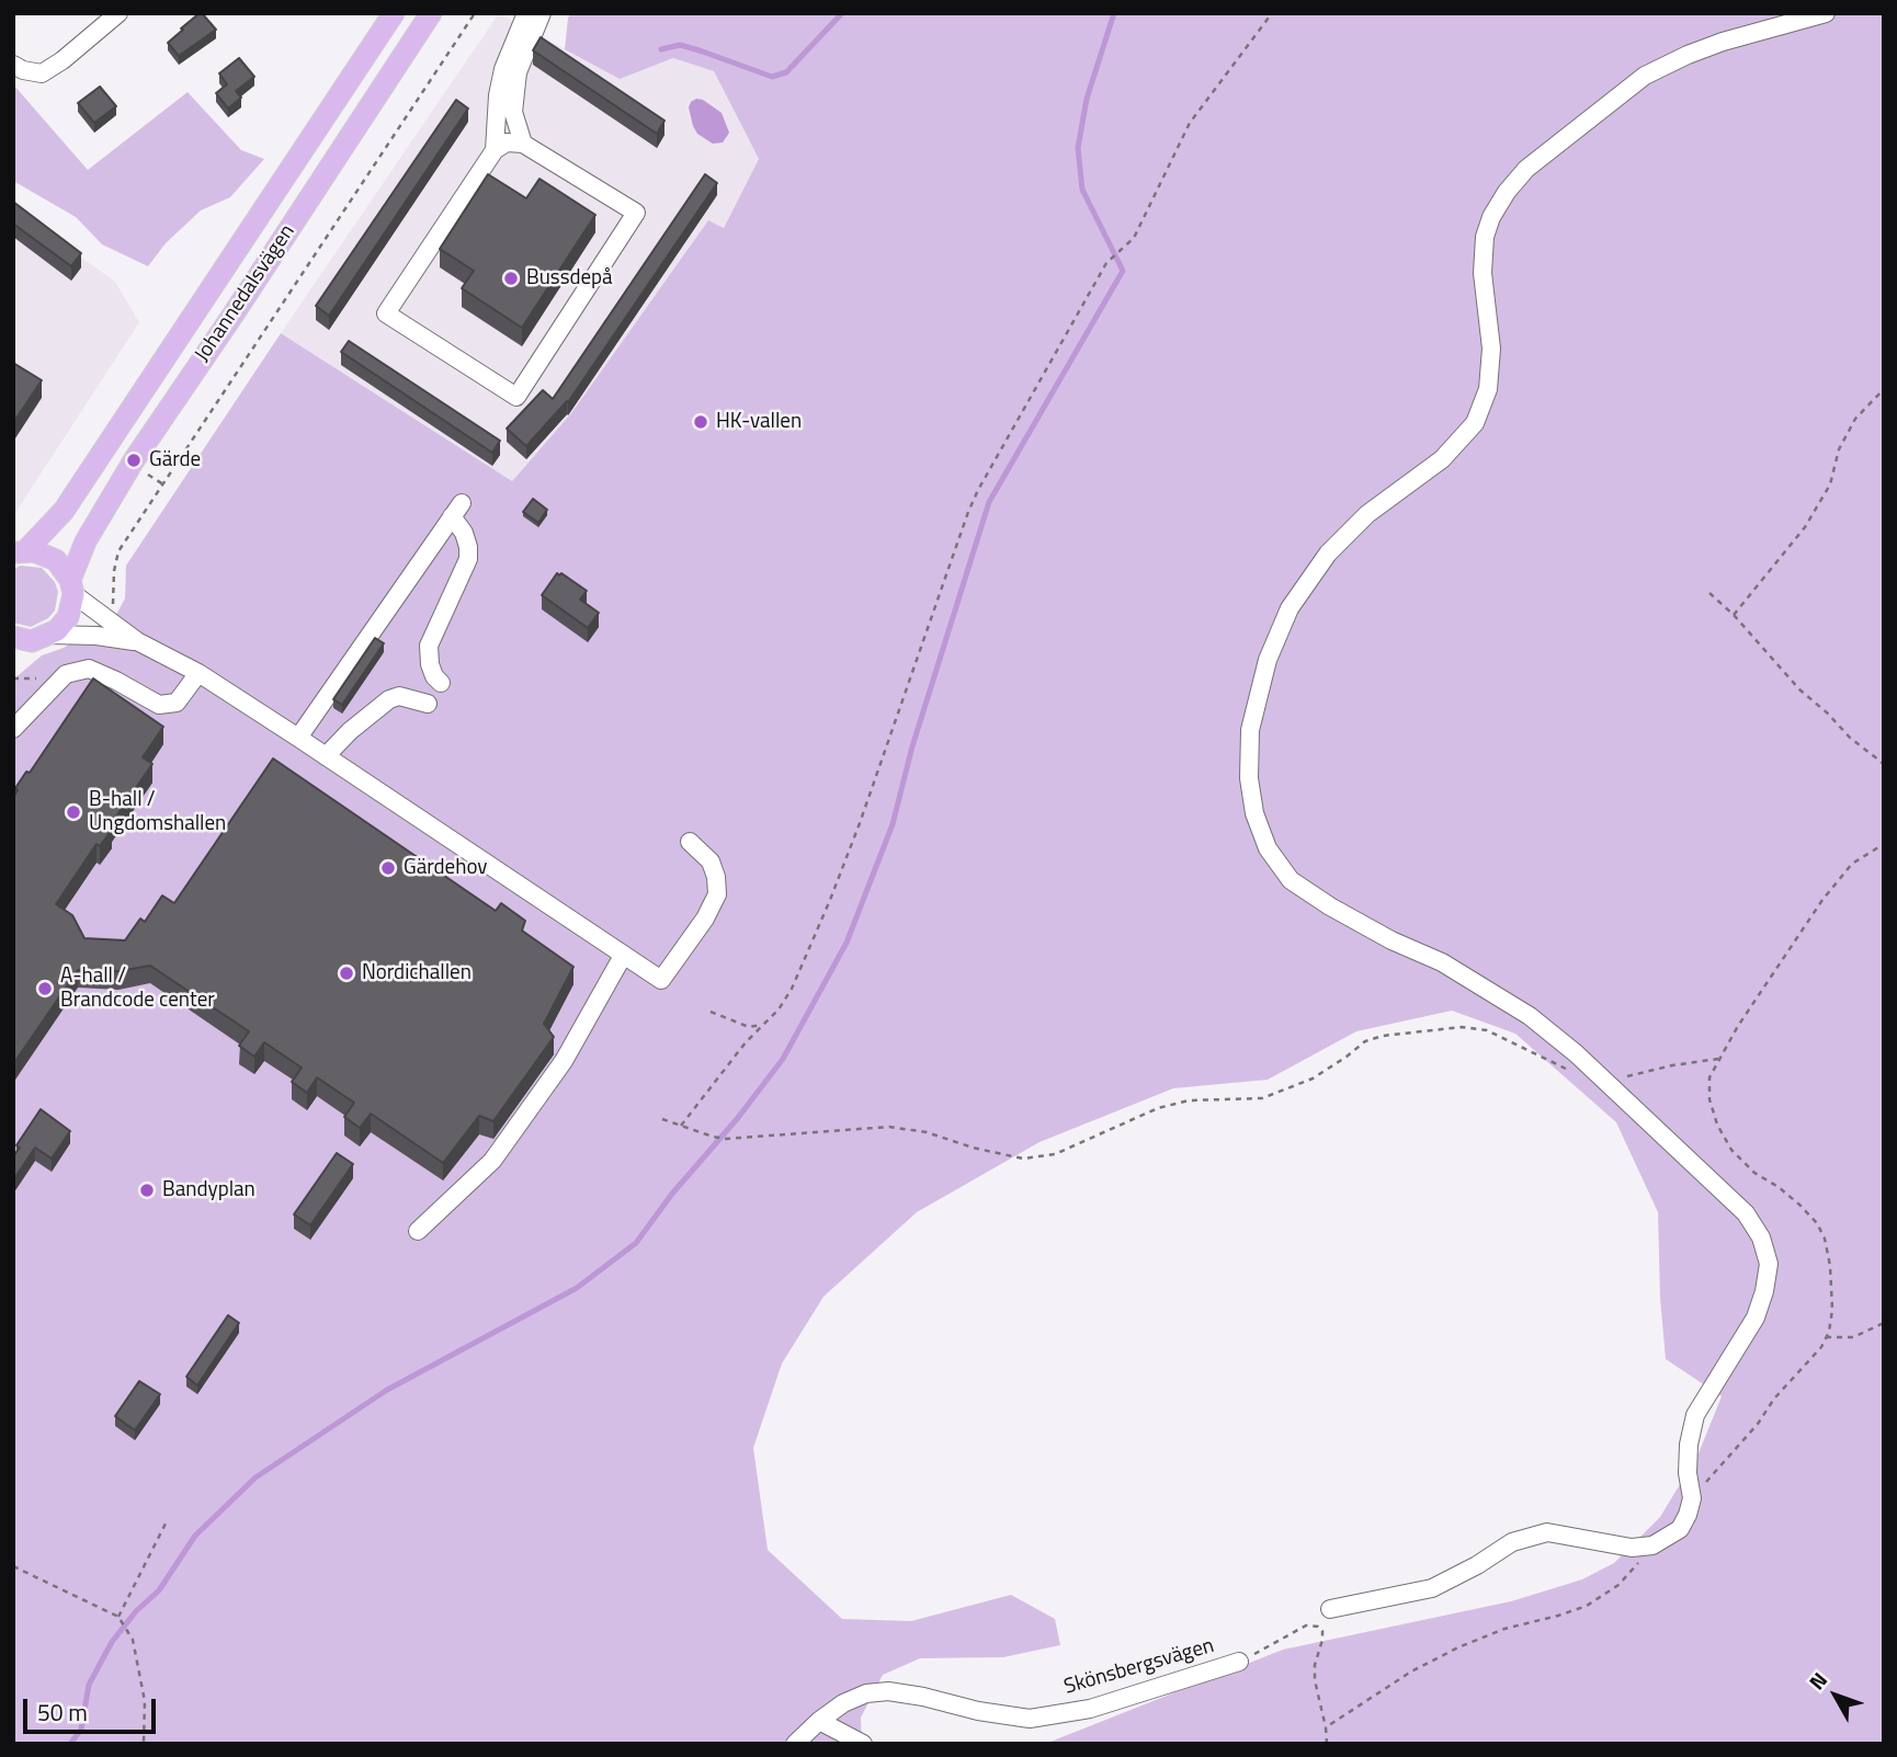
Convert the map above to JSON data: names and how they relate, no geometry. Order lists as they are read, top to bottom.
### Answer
{
  "streets": {
    "main road": ["Johannedalsvägen"],
    "street": ["Skönsbergsvägen"]
  },
  "places": [
    "Bussdepå",
    "HK-vallen",
    "Gärde",
    "B-hall / Ungdomshallen",
    "Gärdehov",
    "Nordichallen",
    "A-hall / Brandcode center",
    "Bandyplan"
  ],
  "scale_bar": "50 m",
  "north": "top left"
}
